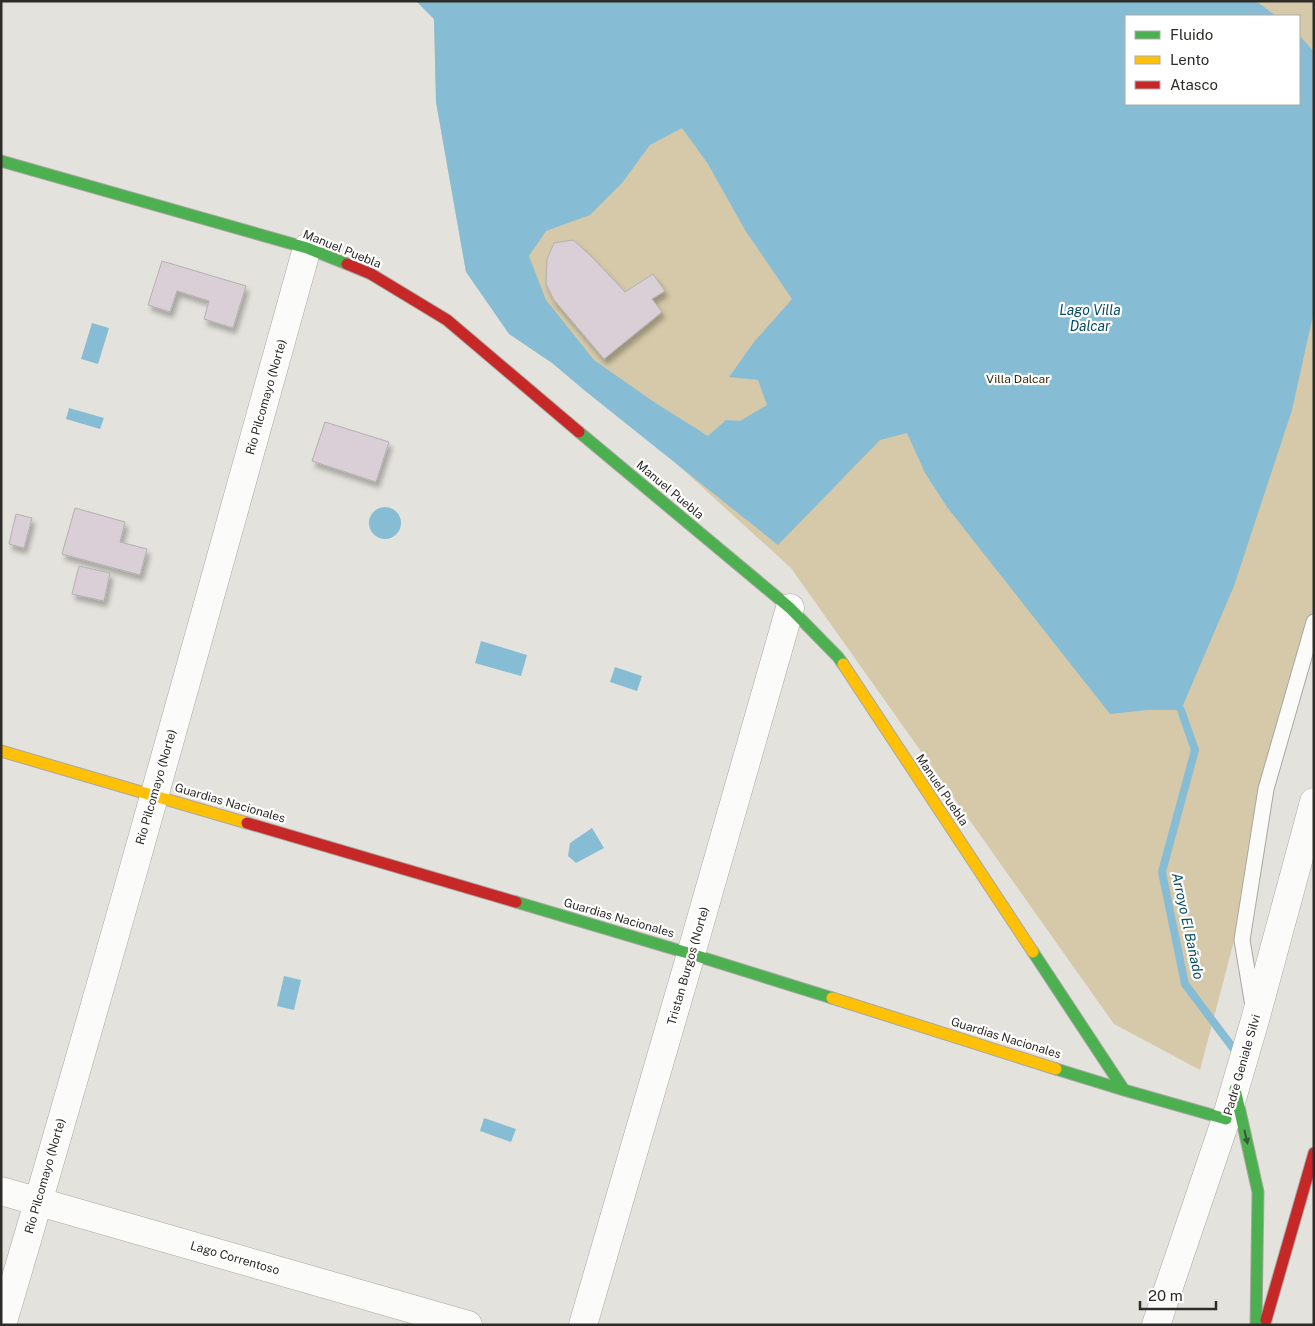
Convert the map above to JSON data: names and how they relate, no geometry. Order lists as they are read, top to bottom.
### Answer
{
  "streets": {
    "main road": ["Manuel Puebla", "Guardias Nacionales"],
    "street": [
      "Río Pilcomayo (Norte)",
      "Tristan Burgos (Norte)",
      "Padre Geniale Silvi",
      "Lago Correntoso"
    ]
  },
  "crossings": [
    ["Manuel Puebla", "Río Pilcomayo (Norte)"],
    ["Manuel Puebla", "Guardias Nacionales"],
    ["Manuel Puebla", "Tristan Burgos (Norte)"],
    ["Río Pilcomayo (Norte)", "Guardias Nacionales"],
    ["Río Pilcomayo (Norte)", "Lago Correntoso"],
    ["Guardias Nacionales", "Tristan Burgos (Norte)"],
    ["Guardias Nacionales", "Padre Geniale Silvi"]
  ],
  "water": ["Lago Villa Dalcar", "Arroyo El Bañado"],
  "parks": ["Villa Dalcar"],
  "legend": ["Fluido", "Lento", "Atasco"],
  "scale_bar": "20 m"
}
